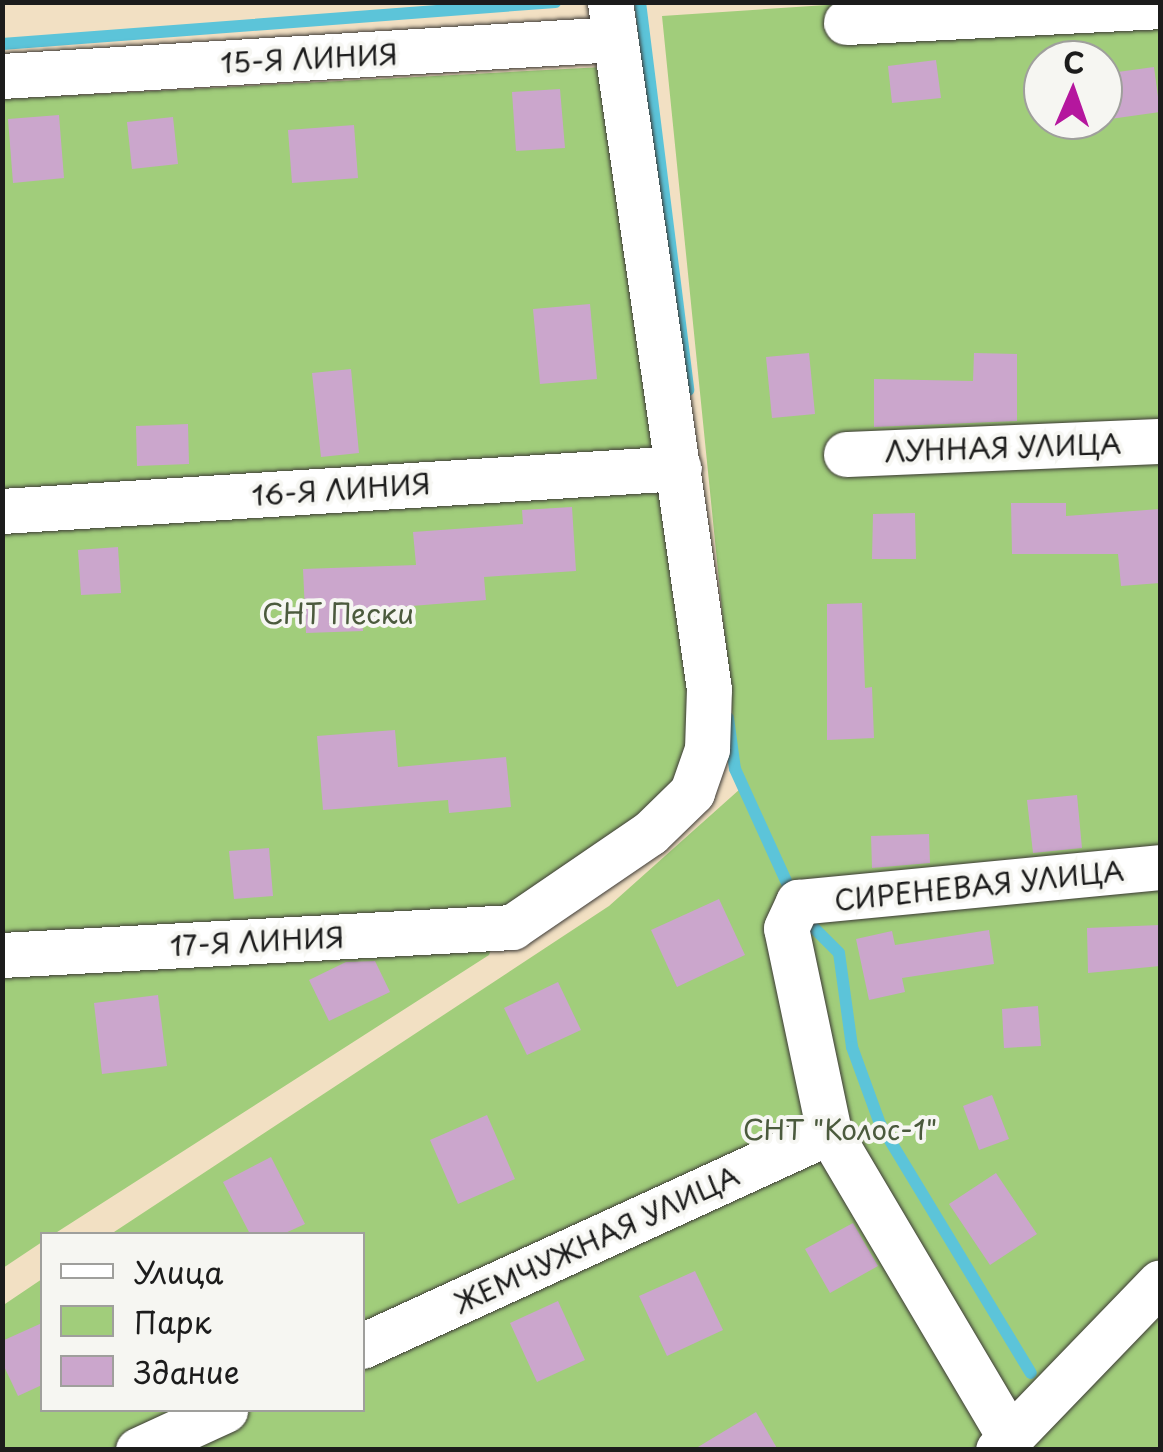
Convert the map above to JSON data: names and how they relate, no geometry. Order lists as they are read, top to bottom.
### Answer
{
  "streets": {
    "street": [
      "15-Я ЛИНИЯ",
      "ЛУННАЯ УЛИЦА",
      "16-Я ЛИНИЯ",
      "СИРЕНЕВАЯ УЛИЦА",
      "17-Я ЛИНИЯ",
      "ЖЕМЧУЖНАЯ УЛИЦА"
    ]
  },
  "crossings": [
    ["16-Я ЛИНИЯ", "17-Я ЛИНИЯ"],
    ["СИРЕНЕВАЯ УЛИЦА", "ЖЕМЧУЖНАЯ УЛИЦА"]
  ],
  "parks": ["СНТ Пески", "СНТ \"Колос-1\""],
  "legend": ["Улица", "Парк", "Здание"],
  "north": "top"
}
